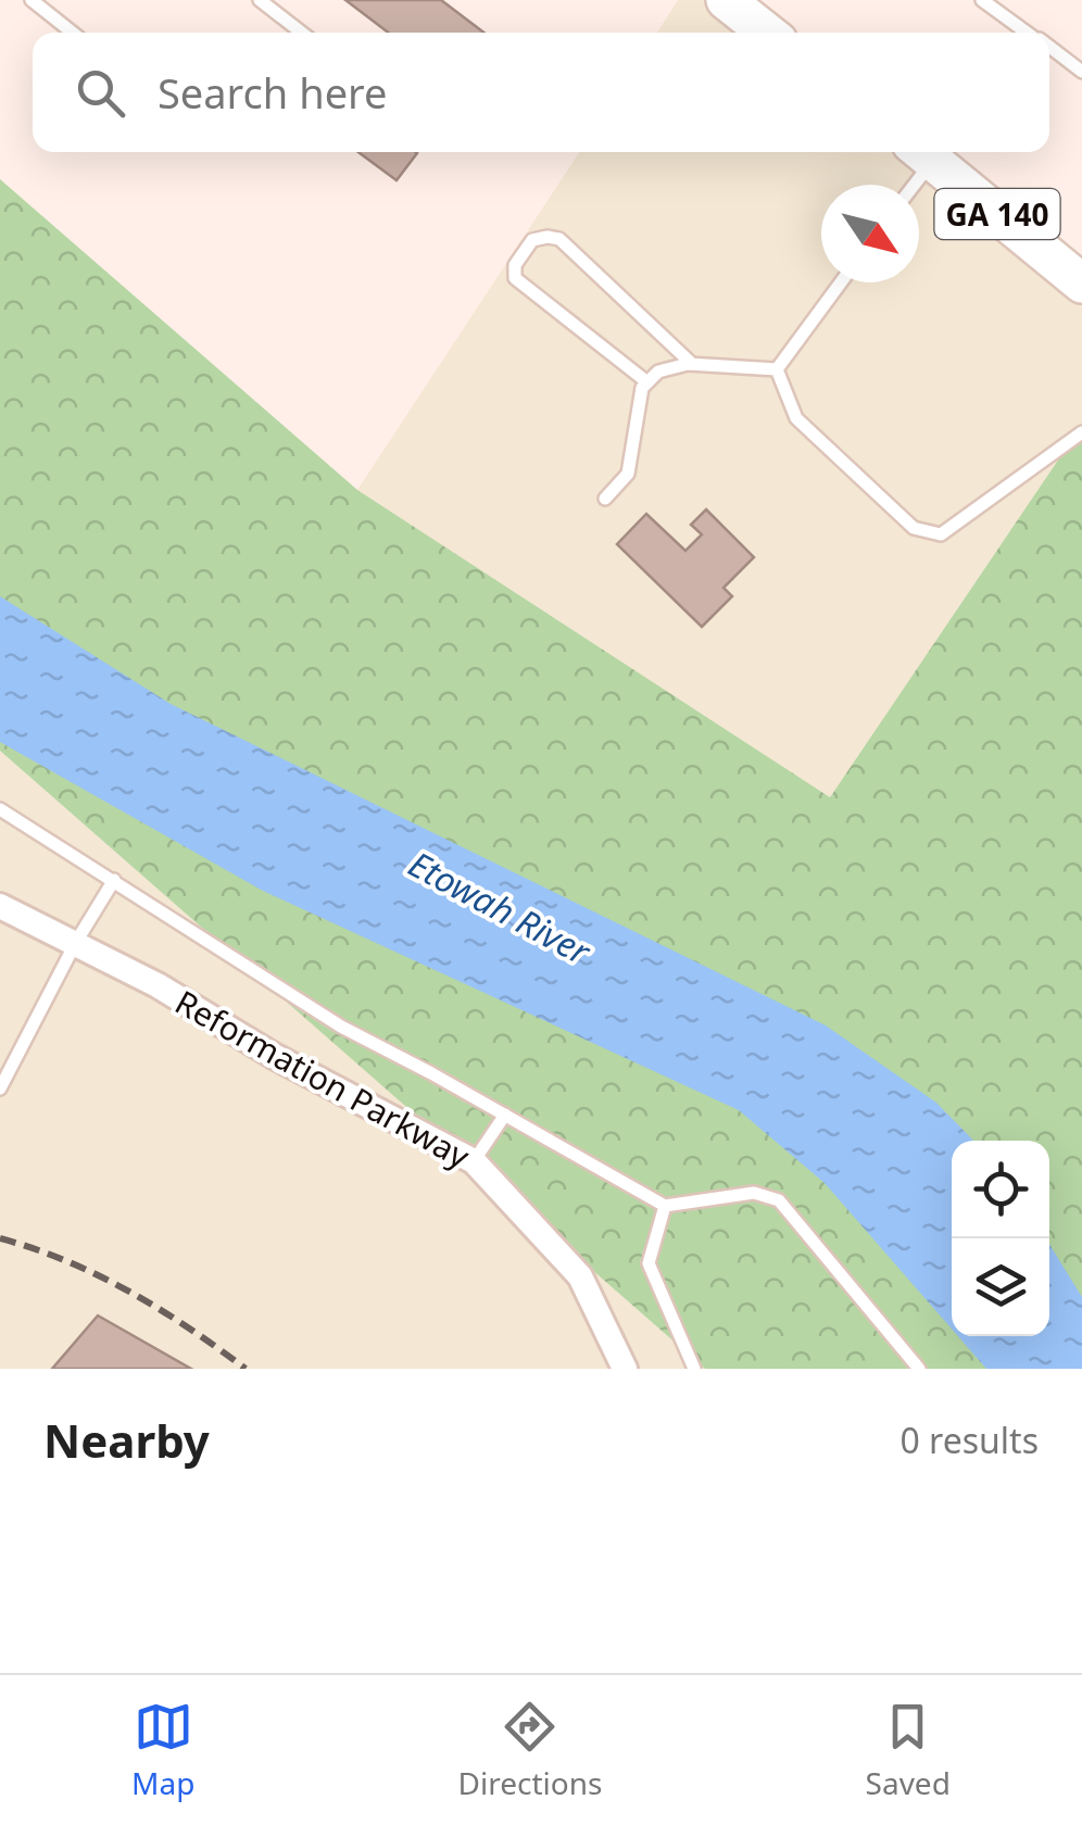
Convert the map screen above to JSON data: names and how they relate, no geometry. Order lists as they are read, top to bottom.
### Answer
{
  "streets": {
    "main road": ["GA 140"],
    "street": ["Reformation Parkway"]
  },
  "water": ["Etowah River"],
  "north": "bottom right",
  "page": {
    "search": "Search here",
    "heading": ["Nearby", "0 results"],
    "nav": ["Map", "Directions", "Saved"]
  }
}
